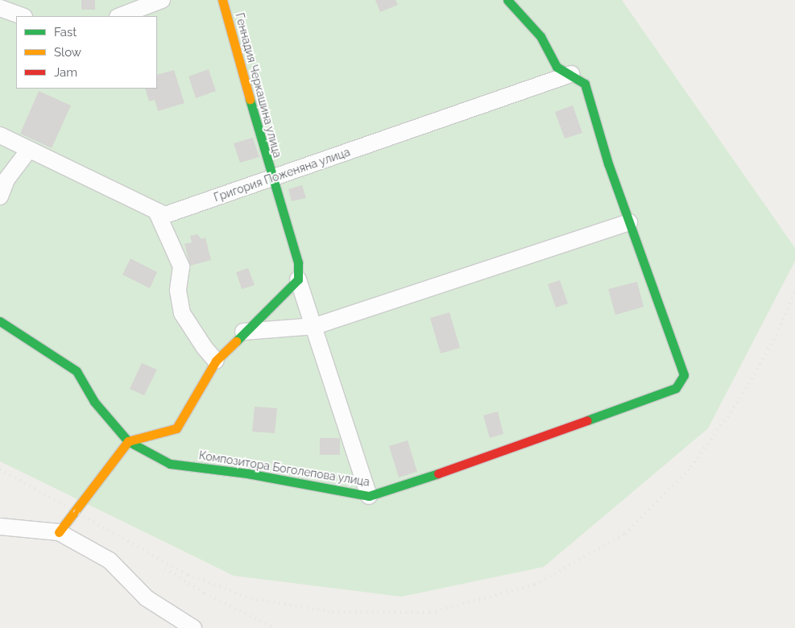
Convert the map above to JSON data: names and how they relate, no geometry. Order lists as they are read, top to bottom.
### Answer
{
  "streets": {
    "street": ["Геннадия Черкашина улица", "Григория Поженяна улица", "Композитора Боголепова улица"]
  },
  "crossings": [
    ["Геннадия Черкашина улица", "Григория Поженяна улица"]
  ],
  "legend": ["Fast", "Slow", "Jam"]
}
